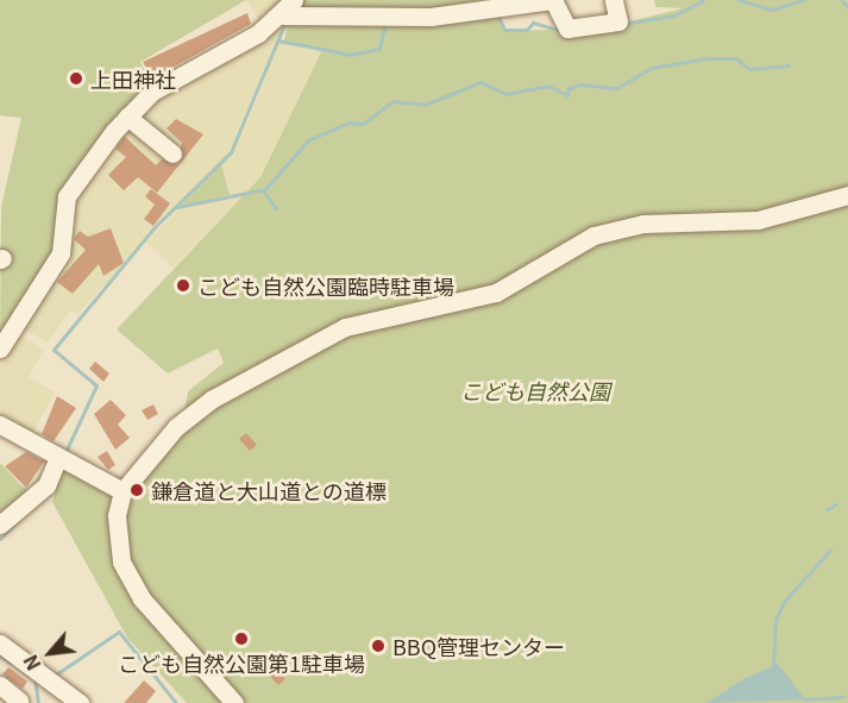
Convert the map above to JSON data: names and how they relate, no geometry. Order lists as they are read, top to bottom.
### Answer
{
  "parks": ["こども自然公園"],
  "places": [
    "上田神社",
    "こども自然公園臨時駐車場",
    "鎌倉道と大山道との道標",
    "こども自然公園第1駐車場",
    "BBQ管理センター"
  ],
  "north": "bottom left"
}
